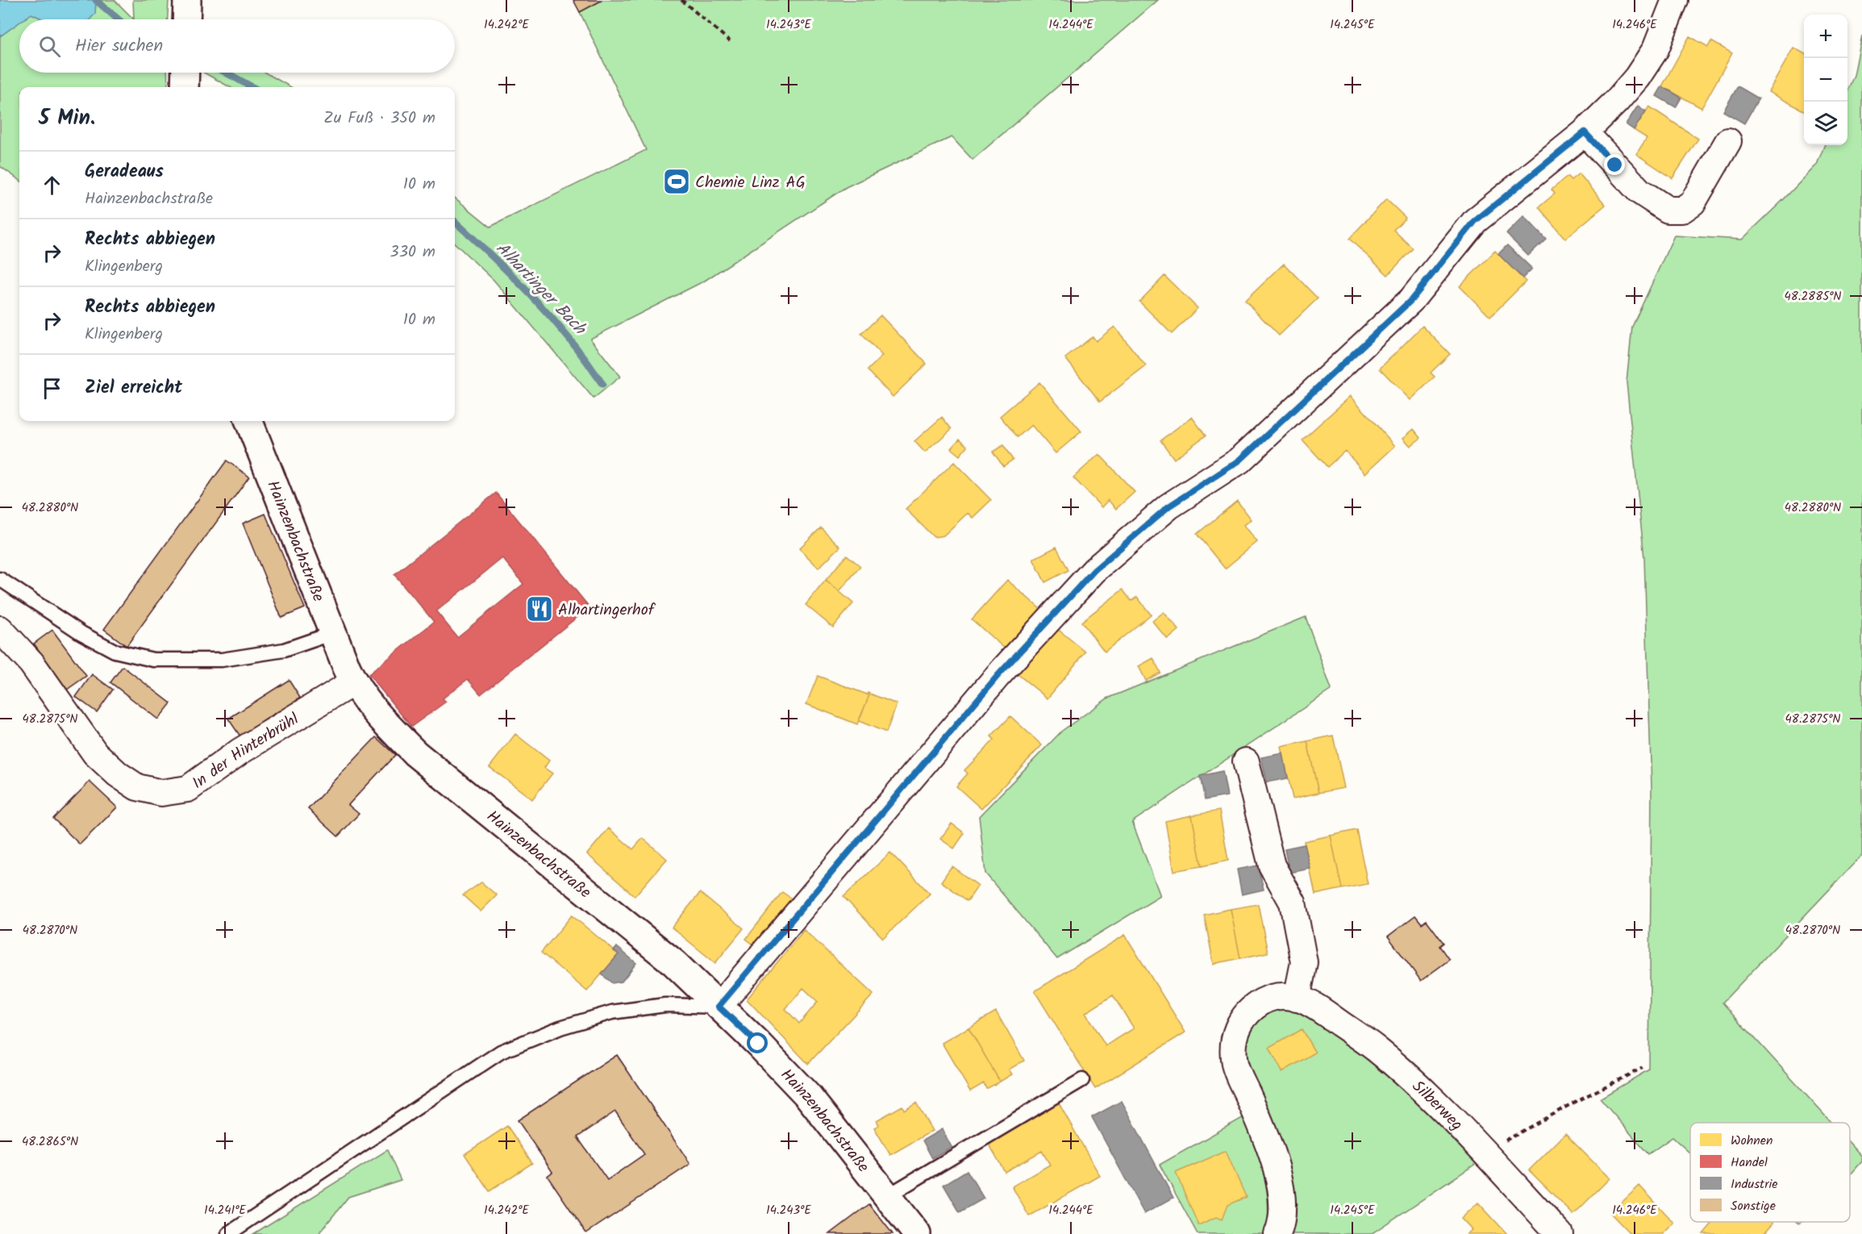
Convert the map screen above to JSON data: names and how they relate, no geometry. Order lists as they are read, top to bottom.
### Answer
{
  "streets": {
    "street": ["Hainzenbachstraße", "In der Hinterbrühl", "Silberweg"]
  },
  "crossings": [
    ["Hainzenbachstraße", "In der Hinterbrühl"]
  ],
  "water": ["Alhartinger Bach"],
  "places": {
    "sports": ["Chemie Linz AG"],
    "restaurant": ["Alhartingerhof"]
  },
  "legend": [
    "Wohnen",
    "Handel",
    "Industrie",
    "Sonstige"
  ],
  "page": {
    "map_buttons": ["+", "−"],
    "search": "Hier suchen",
    "heading": ["5 Min.", "Zu Fuß · 350 m"],
    "list": [
      ["Geradeaus", "Hainzenbachstraße", "10 m"],
      ["Rechts abbiegen", "Klingenberg", "330 m"],
      ["Rechts abbiegen", "Klingenberg", "10 m"],
      "Ziel erreicht"
    ]
  },
  "coordinates": [
    "14.242°E",
    "14.243°E",
    "14.244°E",
    "14.245°E",
    "14.246°E",
    "48.2885°N",
    "48.2880°N",
    "48.2875°N",
    "48.2870°N",
    "48.2865°N",
    "14.241°E"
  ]
}
